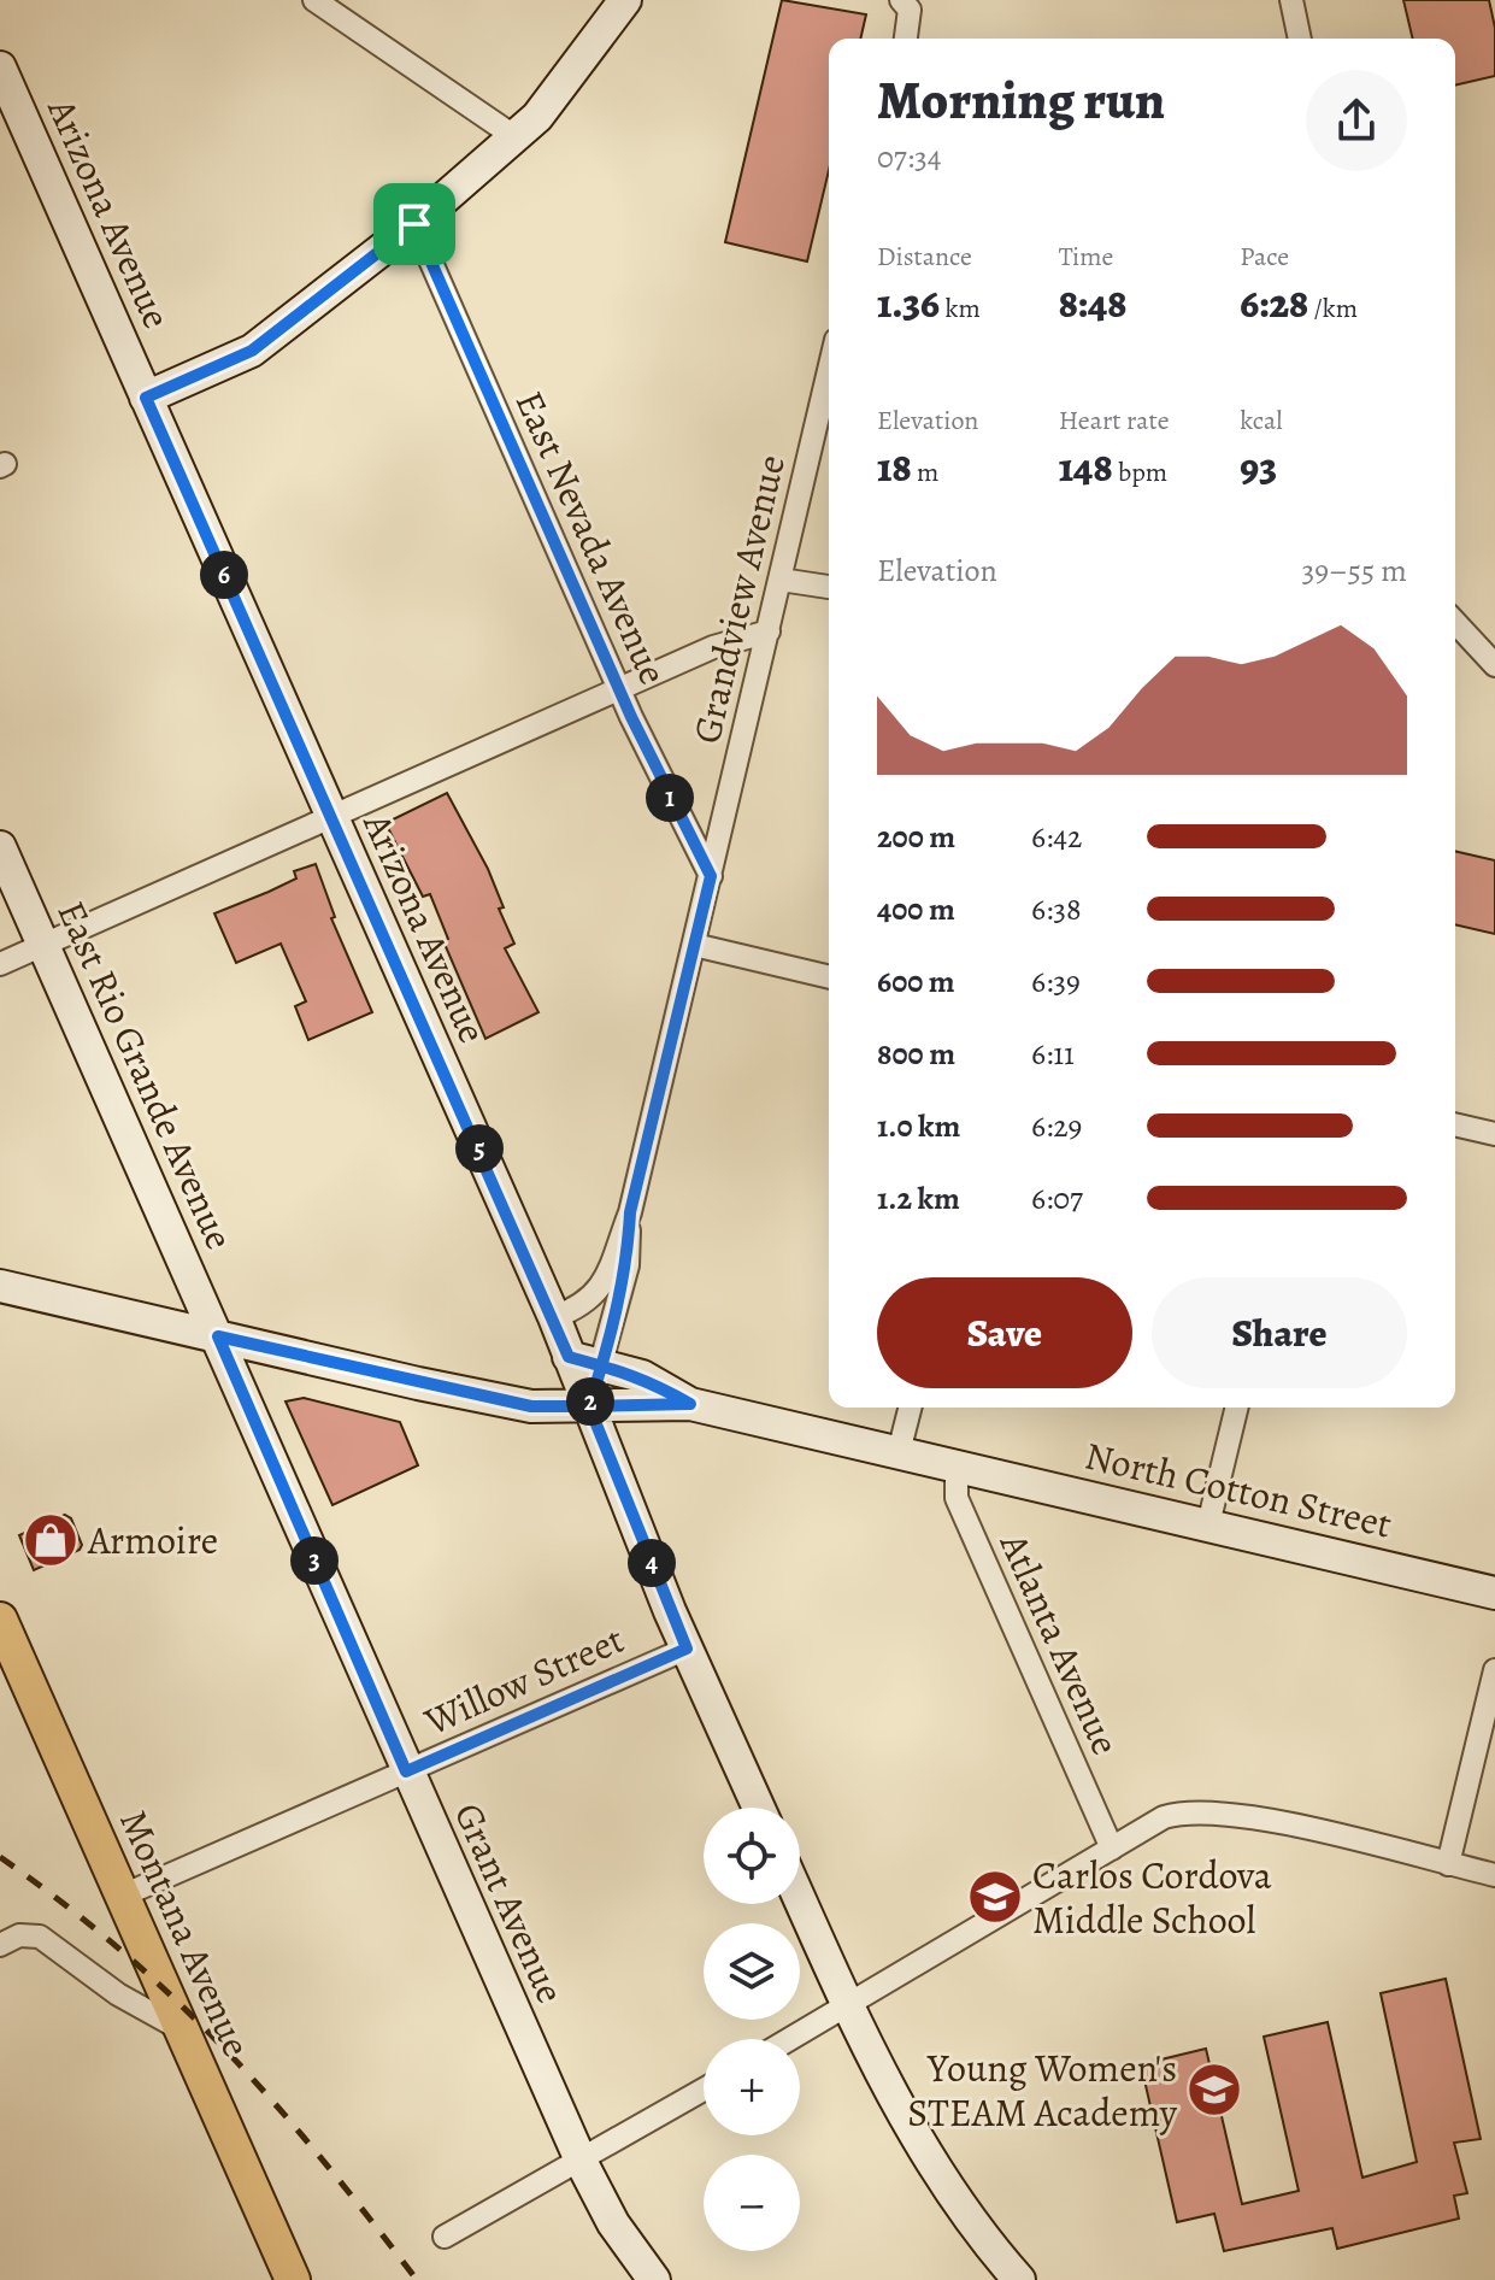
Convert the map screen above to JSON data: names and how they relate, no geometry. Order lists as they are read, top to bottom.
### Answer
{
  "streets": {
    "main road": [
      "Arizona Avenue",
      "East Rio Grande Avenue",
      "North Cotton Street",
      "Grant Avenue",
      "Montana Avenue"
    ],
    "street": [
      "East Nevada Avenue",
      "Grandview Avenue",
      "Atlanta Avenue",
      "Willow Street"
    ]
  },
  "crossings": [
    ["Arizona Avenue", "Grandview Avenue"],
    ["Arizona Avenue", "North Cotton Street"],
    ["Arizona Avenue", "Willow Street"],
    ["East Nevada Avenue", "Grandview Avenue"],
    ["Grandview Avenue", "North Cotton Street"],
    ["East Rio Grande Avenue", "North Cotton Street"],
    ["East Rio Grande Avenue", "Grant Avenue"],
    ["North Cotton Street", "Atlanta Avenue"],
    ["North Cotton Street", "Grant Avenue"],
    ["Willow Street", "Grant Avenue"],
    ["Willow Street", "Montana Avenue"]
  ],
  "places": {
    "shop": ["Armoire"],
    "school or university": ["Carlos Cordova Middle School", "Young Women's STEAM Academy"]
  },
  "page": {
    "heading": ["Morning run", "07:34"],
    "stats": [
      ["Distance", "1.36 km"],
      ["Time", "8:48"],
      ["Pace", "6:28 /km"],
      ["Elevation", "18 m"],
      ["Heart rate", "148 bpm"],
      ["kcal", "93"]
    ],
    "chart": ["Elevation", "39–55 m"],
    "pins": [
      "6",
      "1",
      "5",
      "2",
      "3",
      "4"
    ],
    "list": [
      {
        "name": "200 m",
        "note": "6:42"
      },
      {
        "name": "400 m",
        "note": "6:38"
      },
      {
        "name": "600 m",
        "note": "6:39"
      },
      {
        "name": "800 m",
        "note": "6:11"
      },
      {
        "name": "1.0 km",
        "note": "6:29"
      },
      {
        "name": "1.2 km",
        "note": "6:07"
      }
    ],
    "buttons": ["Save", "Share"],
    "map_buttons": ["+", "−"]
  }
}
